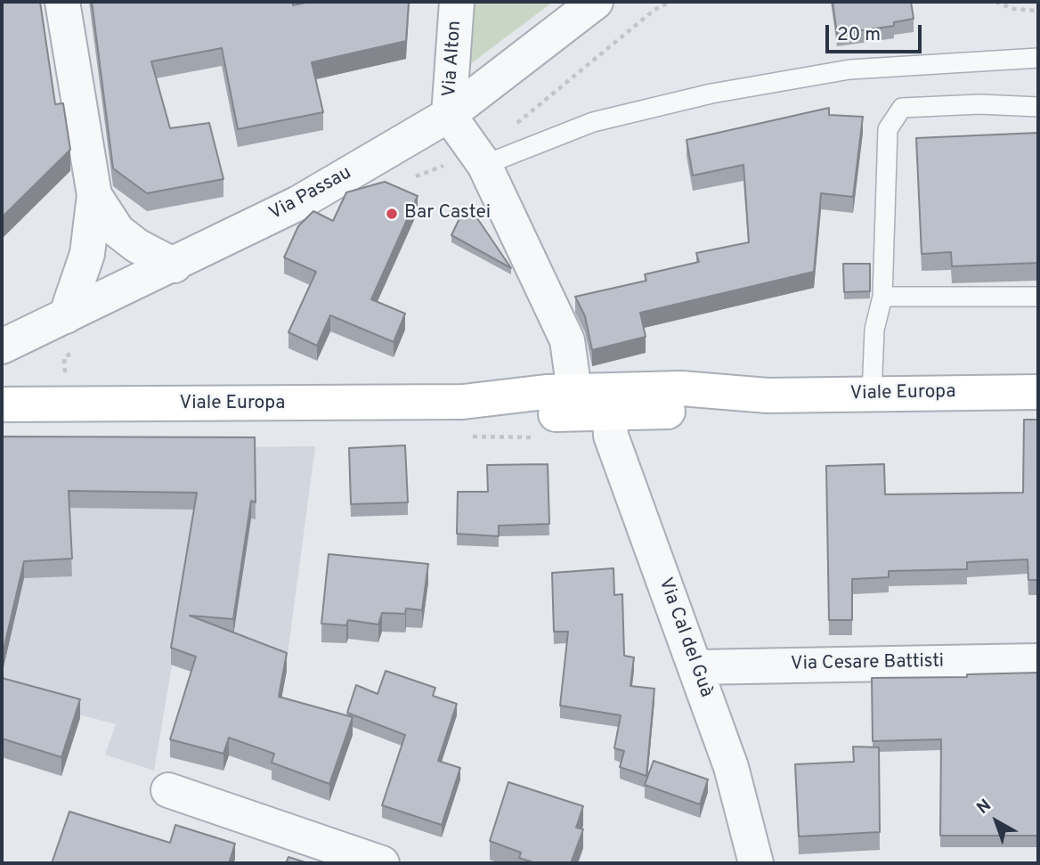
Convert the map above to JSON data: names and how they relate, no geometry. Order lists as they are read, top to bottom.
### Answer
{
  "streets": {
    "main road": ["Viale Europa"],
    "street": [
      "Via Alton",
      "Via Passau",
      "Via Cal del Guà",
      "Via Cesare Battisti"
    ]
  },
  "crossings": [
    ["Via Alton", "Via Passau"],
    ["Viale Europa", "Via Cal del Guà"],
    ["Via Cal del Guà", "Via Cesare Battisti"]
  ],
  "places": ["Bar Castei"],
  "scale_bar": "20 m",
  "north": "top left"
}
